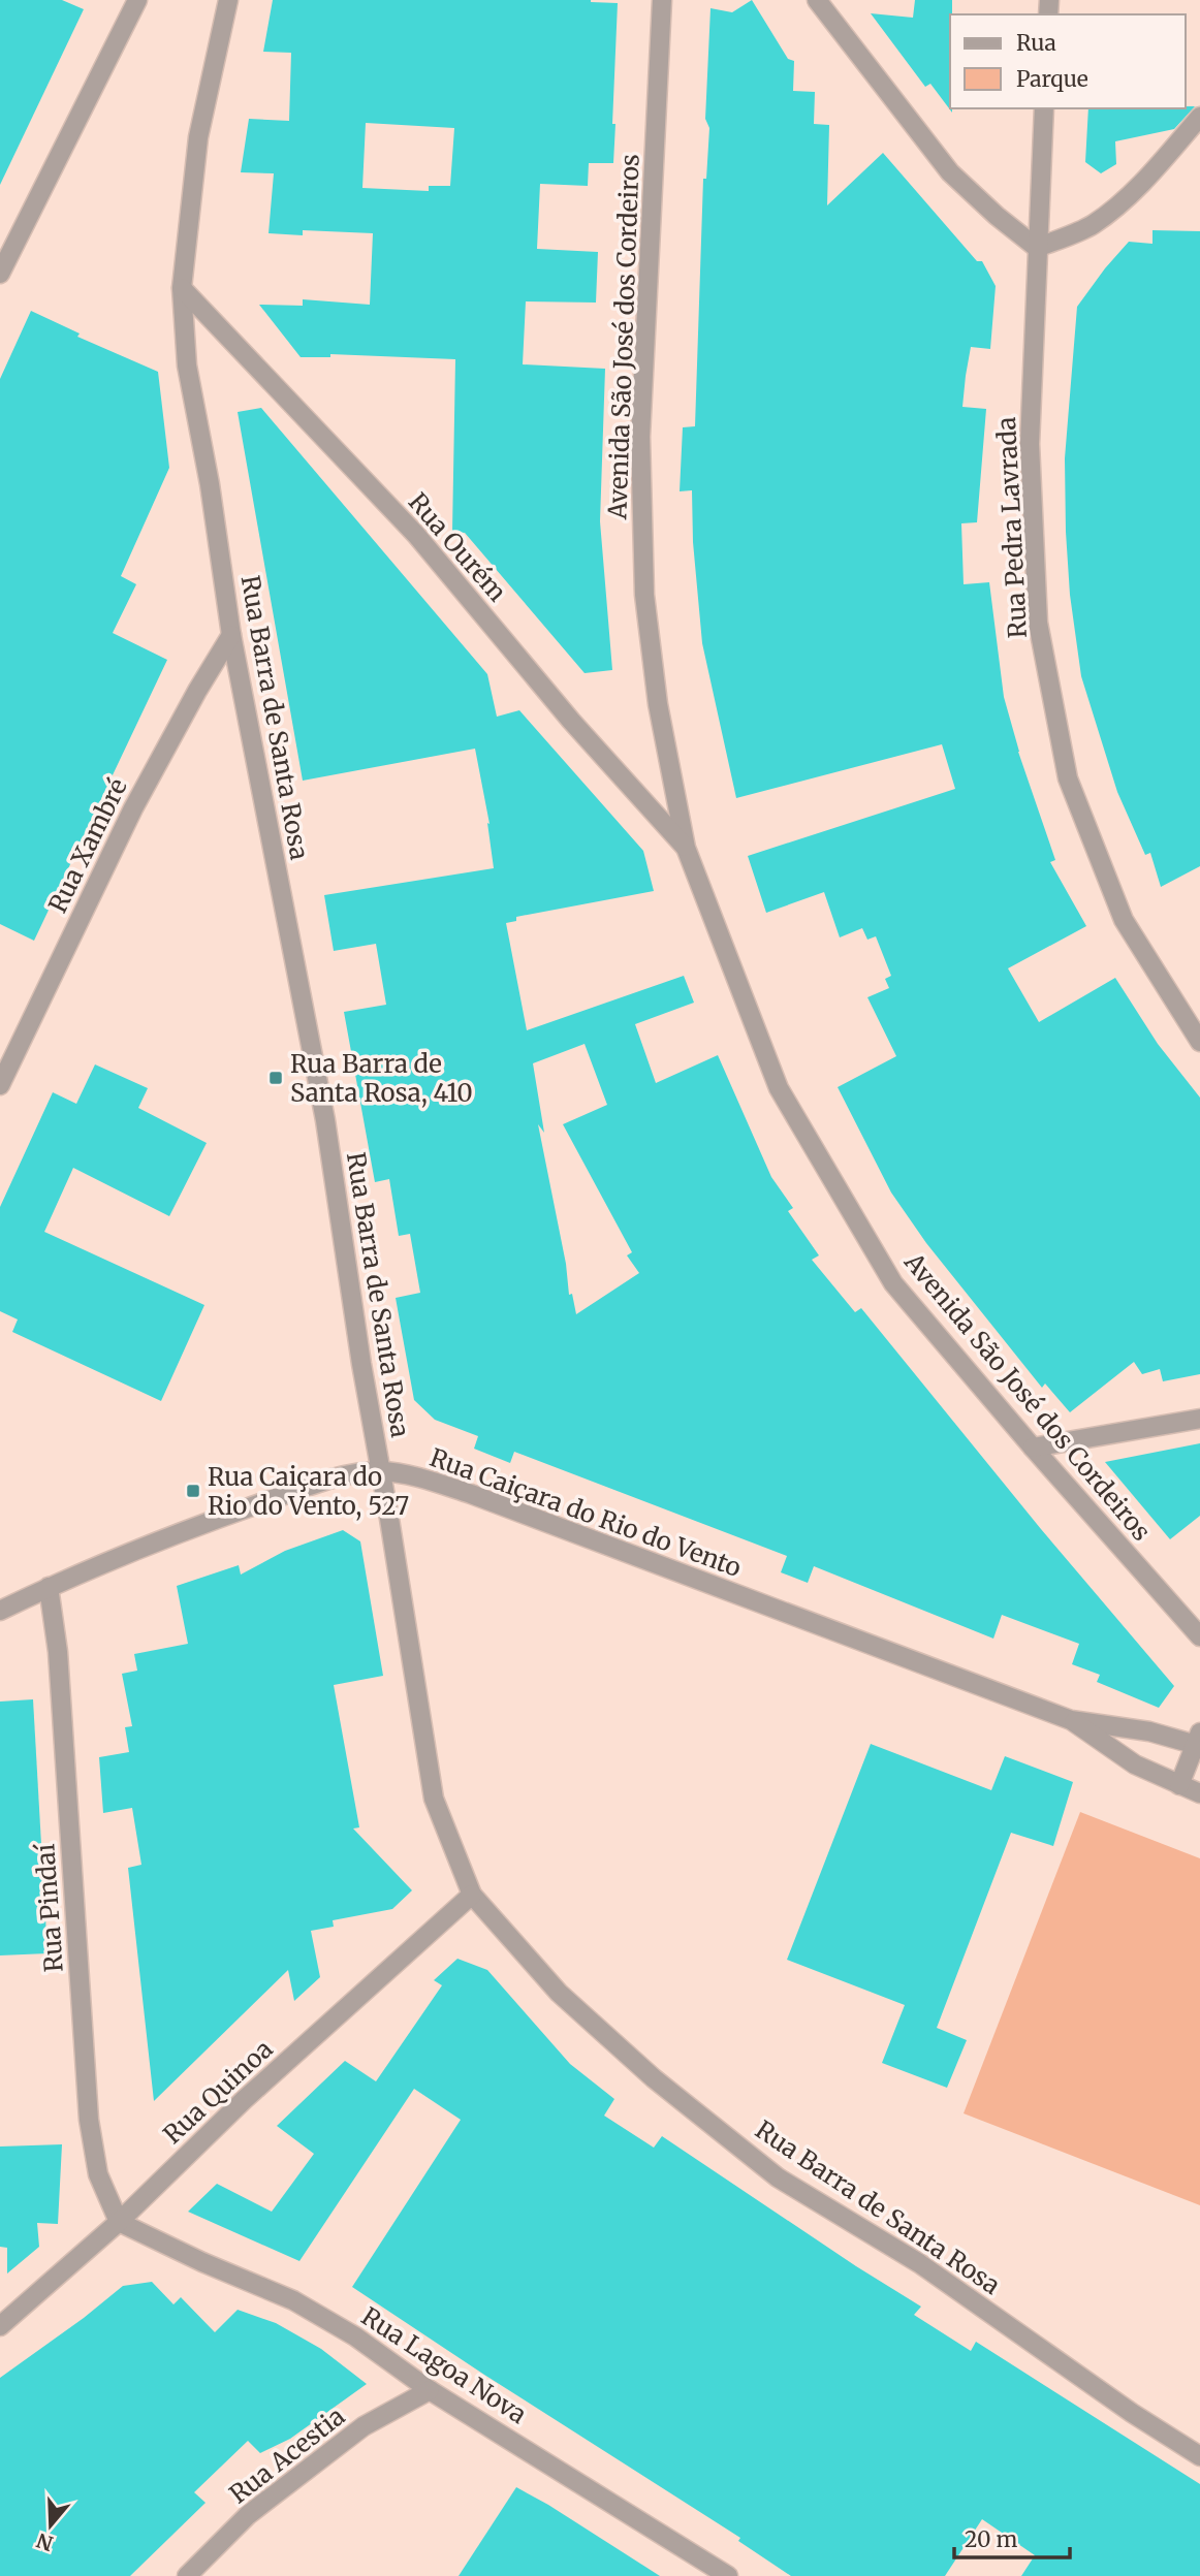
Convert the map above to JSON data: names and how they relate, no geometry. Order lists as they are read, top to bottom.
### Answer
{
  "streets": {
    "street": [
      "Avenida São José dos Cordeiros",
      "Rua Pedra Lavrada",
      "Rua Ourém",
      "Rua Barra de Santa Rosa",
      "Rua Xambré",
      "Rua Caiçara do Rio do Vento",
      "Rua Pindaí",
      "Rua Quinoa",
      "Rua Lagoa Nova",
      "Rua Acestia"
    ]
  },
  "crossings": [
    ["Avenida São José dos Cordeiros", "Rua Ourém"],
    ["Rua Ourém", "Rua Barra de Santa Rosa"],
    ["Rua Barra de Santa Rosa", "Rua Xambré"],
    ["Rua Barra de Santa Rosa", "Rua Caiçara do Rio do Vento"],
    ["Rua Barra de Santa Rosa", "Rua Quinoa"],
    ["Rua Caiçara do Rio do Vento", "Rua Pindaí"],
    ["Rua Pindaí", "Rua Quinoa"],
    ["Rua Pindaí", "Rua Lagoa Nova"],
    ["Rua Quinoa", "Rua Lagoa Nova"],
    ["Rua Lagoa Nova", "Rua Acestia"]
  ],
  "places": {
    "transit": ["Rua Barra de Santa Rosa, 410", "Rua Caiçara do Rio do Vento, 527"]
  },
  "legend": ["Rua", "Parque"],
  "scale_bar": "20 m",
  "north": "bottom"
}
